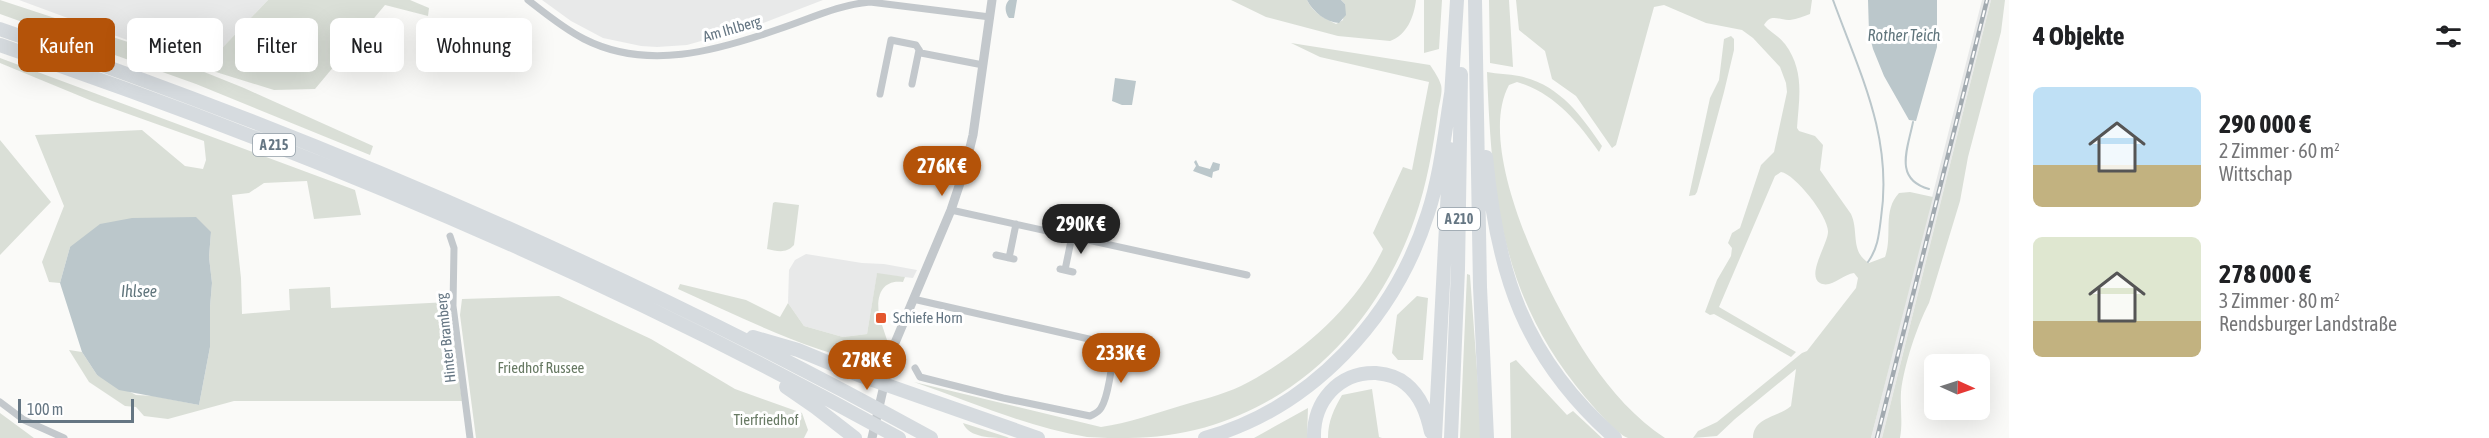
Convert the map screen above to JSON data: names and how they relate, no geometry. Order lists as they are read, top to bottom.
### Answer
{
  "streets": {
    "highway": ["A 215", "A 210"],
    "street": ["Am Ihlberg", "Hinter Bramberg"]
  },
  "water": ["Rother Teich", "Ihlsee"],
  "parks": ["Friedhof Russee", "Tierfriedhof"],
  "places": {
    "transit": ["Schiefe Horn"]
  },
  "scale_bar": "100 m",
  "north": "right",
  "page": {
    "heading": "4 Objekte",
    "chip": [
      "Kaufen",
      "Mieten",
      "Filter",
      "Neu",
      "Wohnung"
    ],
    "list": [
      {
        "name": "290 000 €",
        "note": "2 Zimmer · 60 m² · Wittschap"
      },
      {
        "name": "278 000 €",
        "note": "3 Zimmer · 80 m² · Rendsburger Landstraße"
      }
    ],
    "price": [
      "276K €",
      "290K €",
      "233K €",
      "278K €"
    ],
    "scale": "100 m"
  }
}
